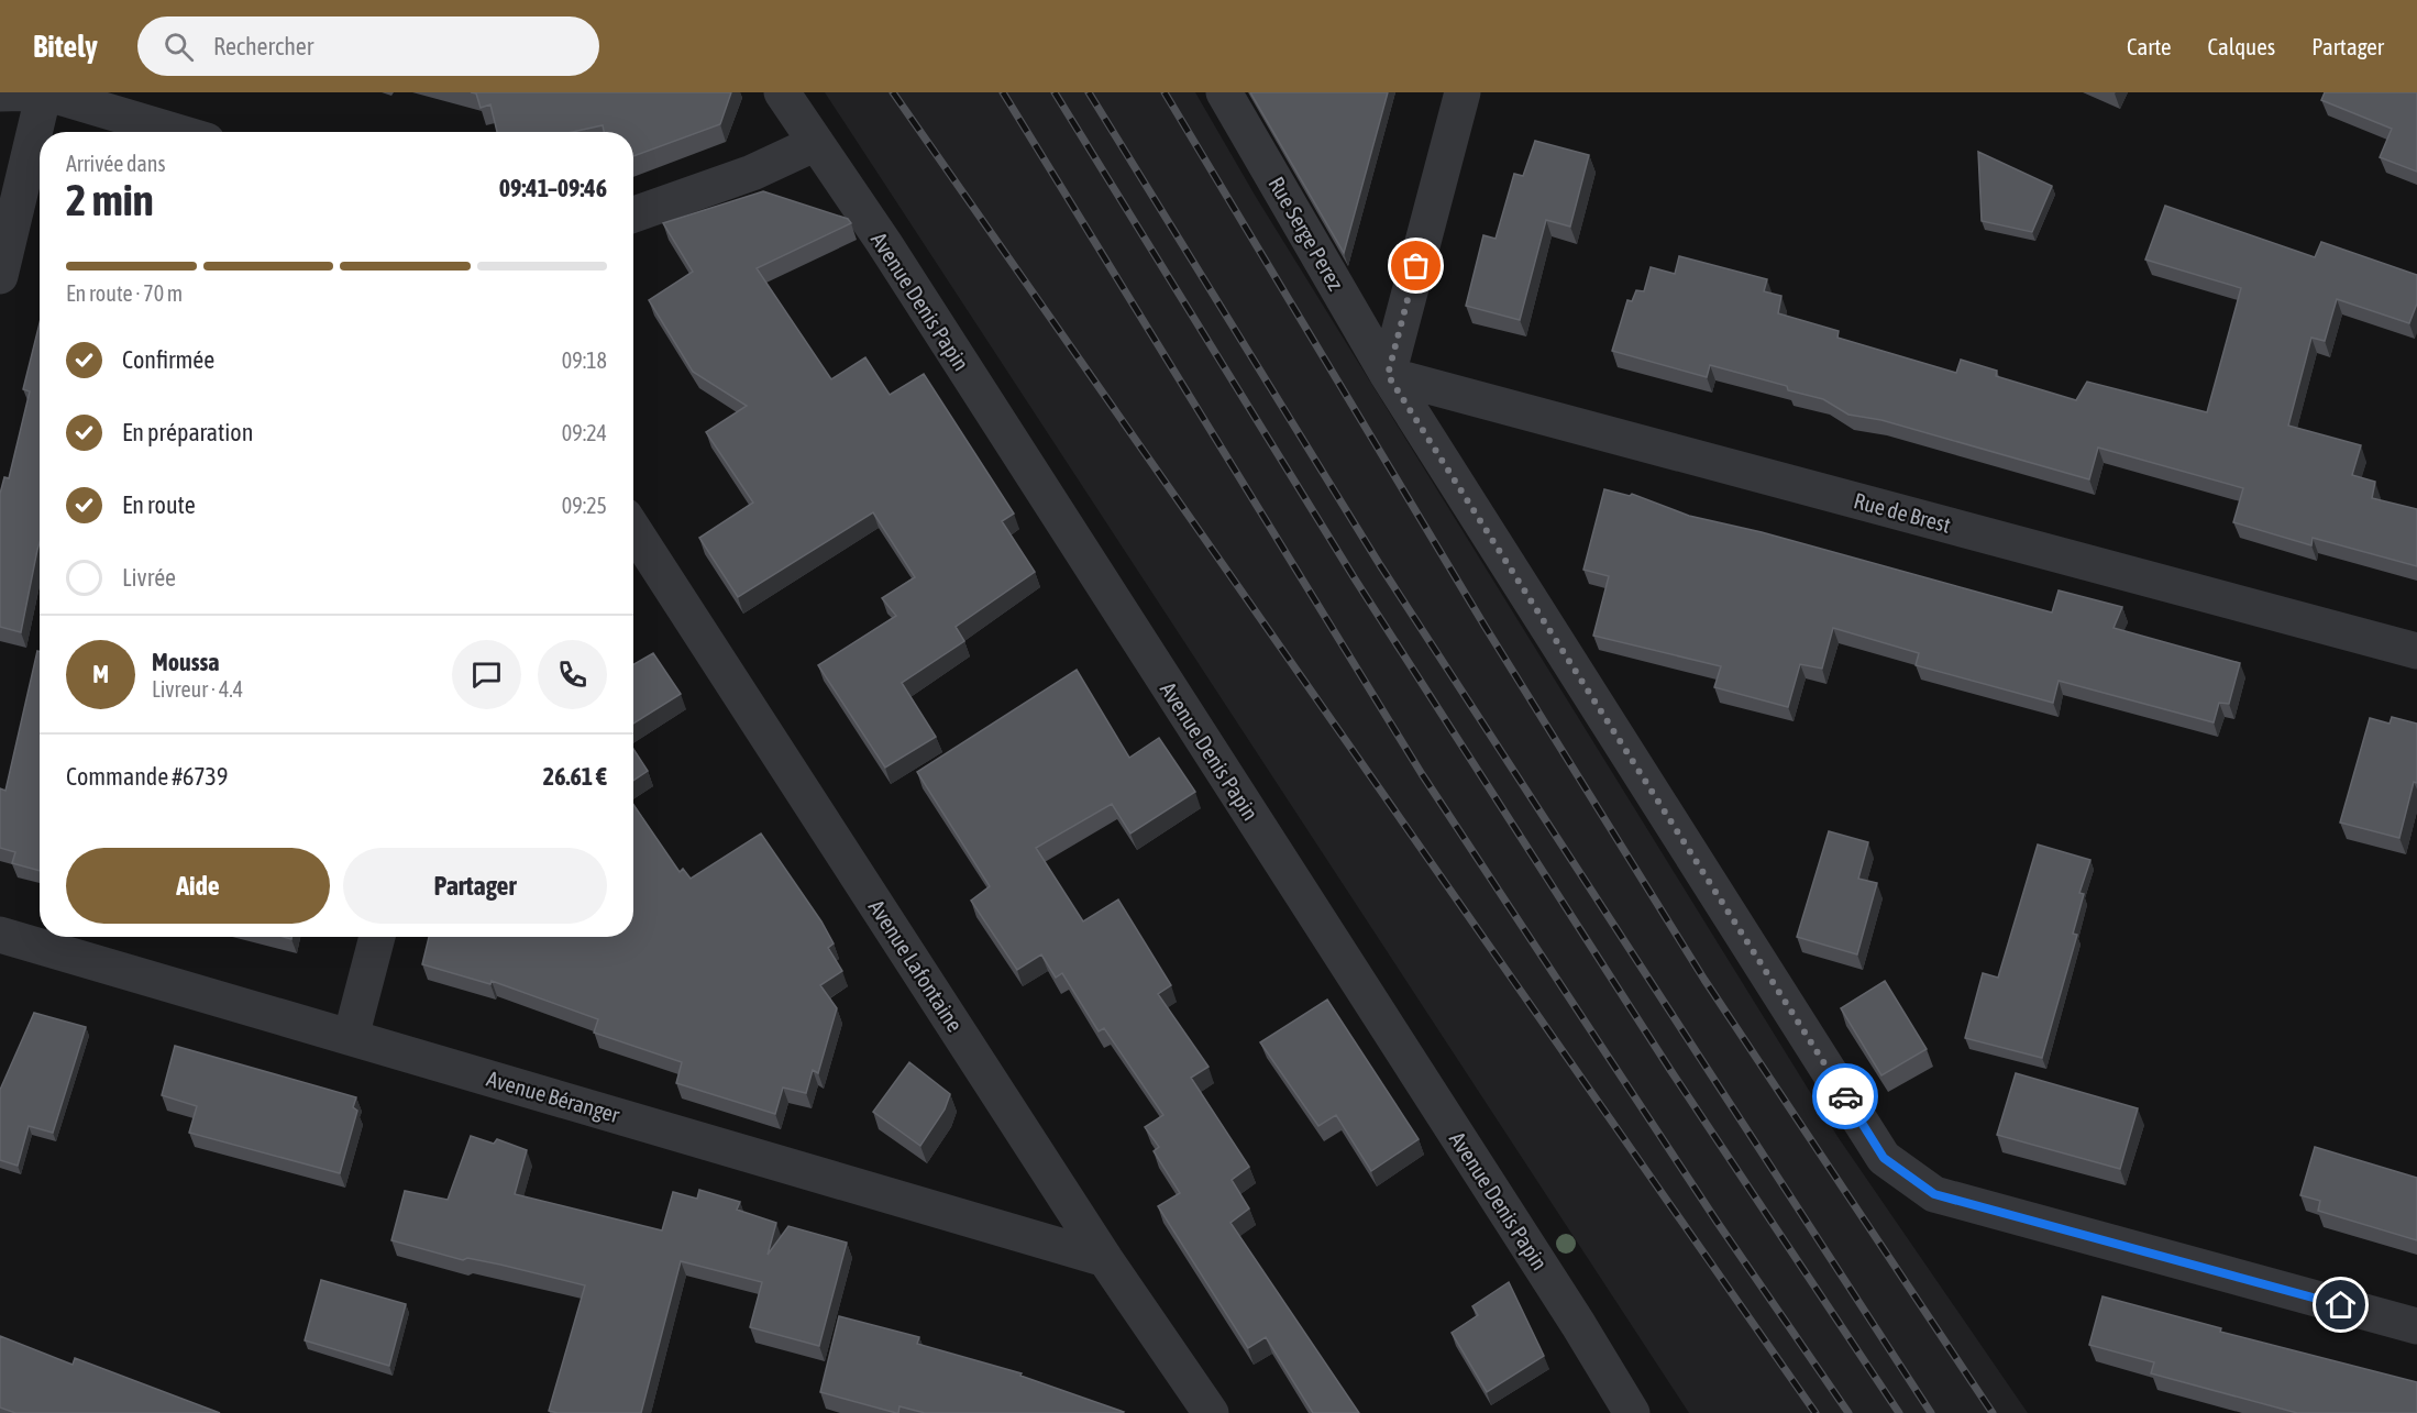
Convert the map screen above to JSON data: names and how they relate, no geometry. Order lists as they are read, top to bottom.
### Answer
{
  "streets": {
    "street": [
      "Rue Serge Perez",
      "Avenue Denis Papin",
      "Rue de Brest",
      "Avenue Lafontaine",
      "Avenue Béranger"
    ]
  },
  "crossings": [
    ["Rue Serge Perez", "Rue de Brest"],
    ["Avenue Lafontaine", "Avenue Béranger"]
  ],
  "page": {
    "header": "Bitely",
    "search": "Rechercher",
    "nav": ["Carte", "Calques", "Partager"],
    "heading": ["2 min", "Arrivée dans", "09:41–09:46"],
    "panel": [
      "Moussa",
      "Livreur · 4.4",
      "Commande #6739",
      "26.61 €"
    ],
    "bar": "En route · 70 m",
    "list": [
      ["Confirmée", "09:18"],
      ["En préparation", "09:24"],
      ["En route", "09:25"],
      "Livrée"
    ],
    "round": "M",
    "buttons": ["Aide", "Partager"]
  }
}
